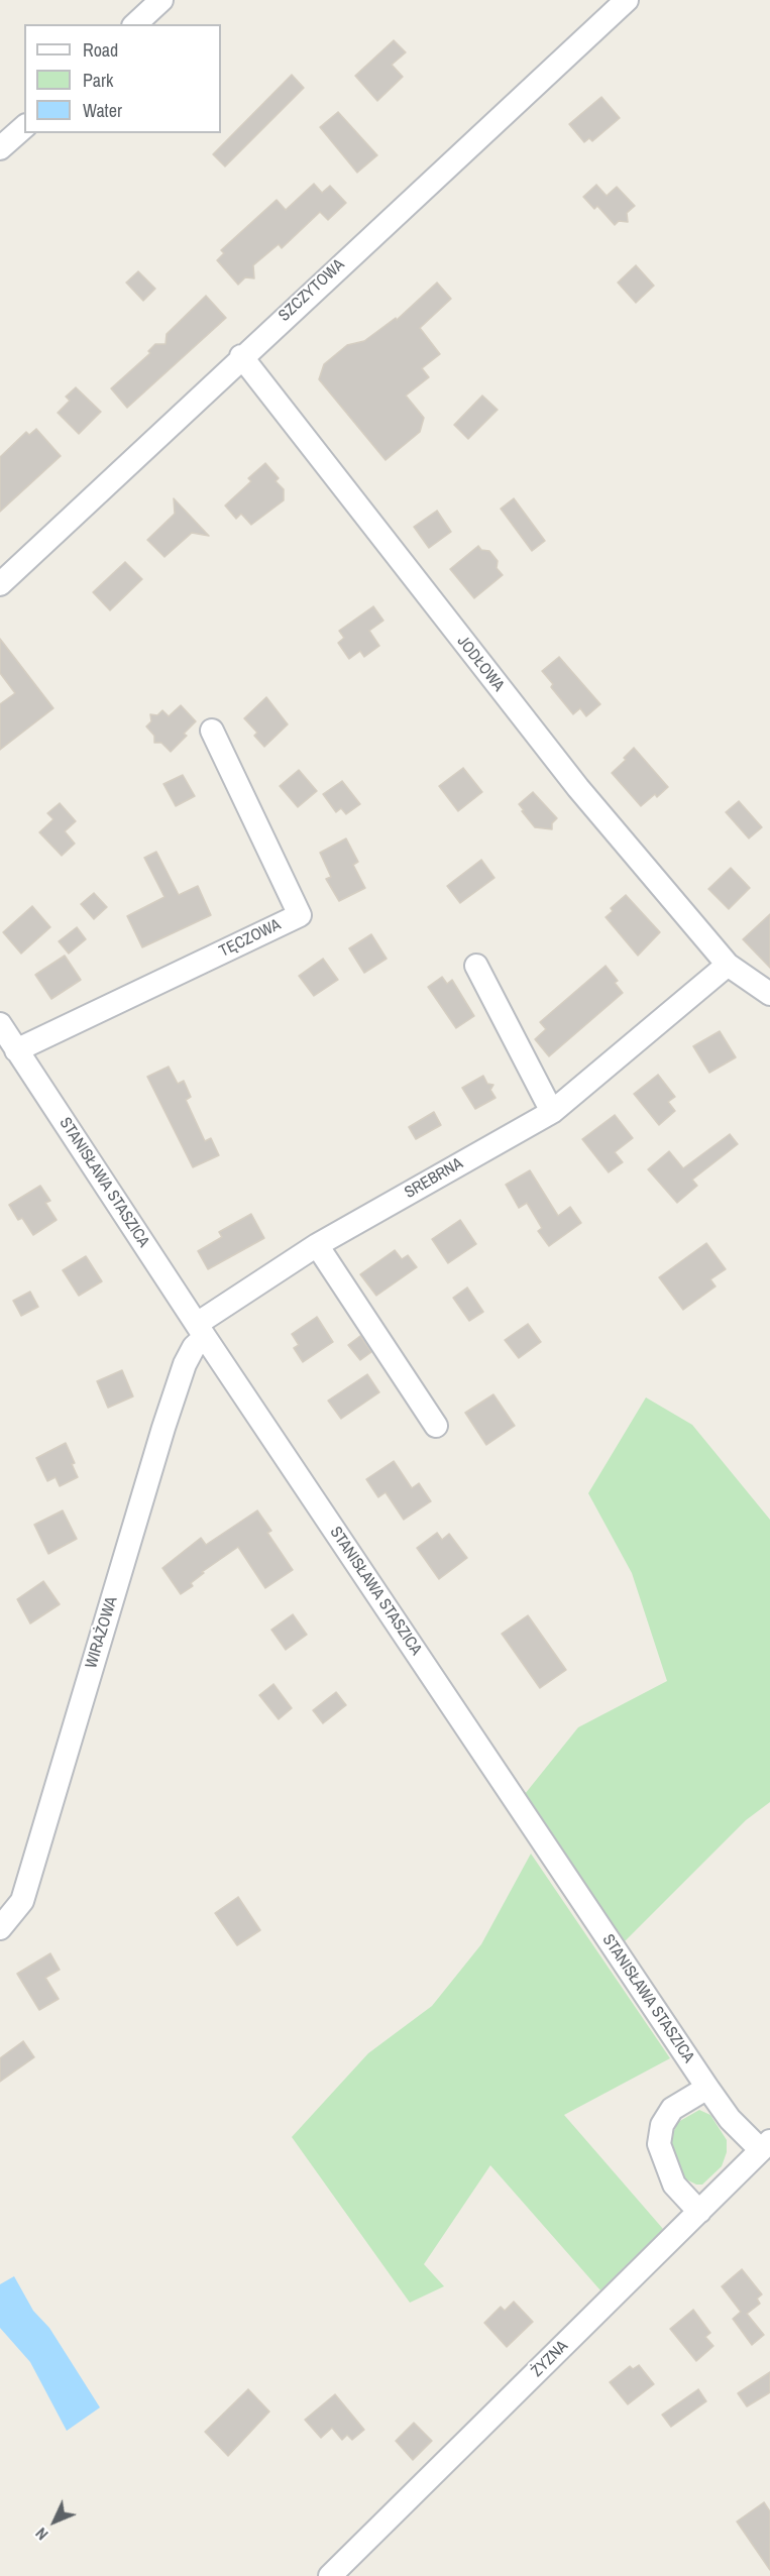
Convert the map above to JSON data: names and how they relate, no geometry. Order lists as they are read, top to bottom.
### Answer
{
  "streets": {
    "street": [
      "SZCZYTOWA",
      "JODŁOWA",
      "TĘCZOWA",
      "SREBRNA",
      "STANISŁAWA STASZICA",
      "WIRAŻOWA",
      "ŻYZNA"
    ]
  },
  "crossings": [
    ["SZCZYTOWA", "JODŁOWA"],
    ["JODŁOWA", "SREBRNA"],
    ["TĘCZOWA", "STANISŁAWA STASZICA"],
    ["SREBRNA", "STANISŁAWA STASZICA"],
    ["SREBRNA", "WIRAŻOWA"],
    ["STANISŁAWA STASZICA", "WIRAŻOWA"],
    ["STANISŁAWA STASZICA", "ŻYZNA"]
  ],
  "legend": ["Road", "Park", "Water"],
  "north": "bottom left"
}
